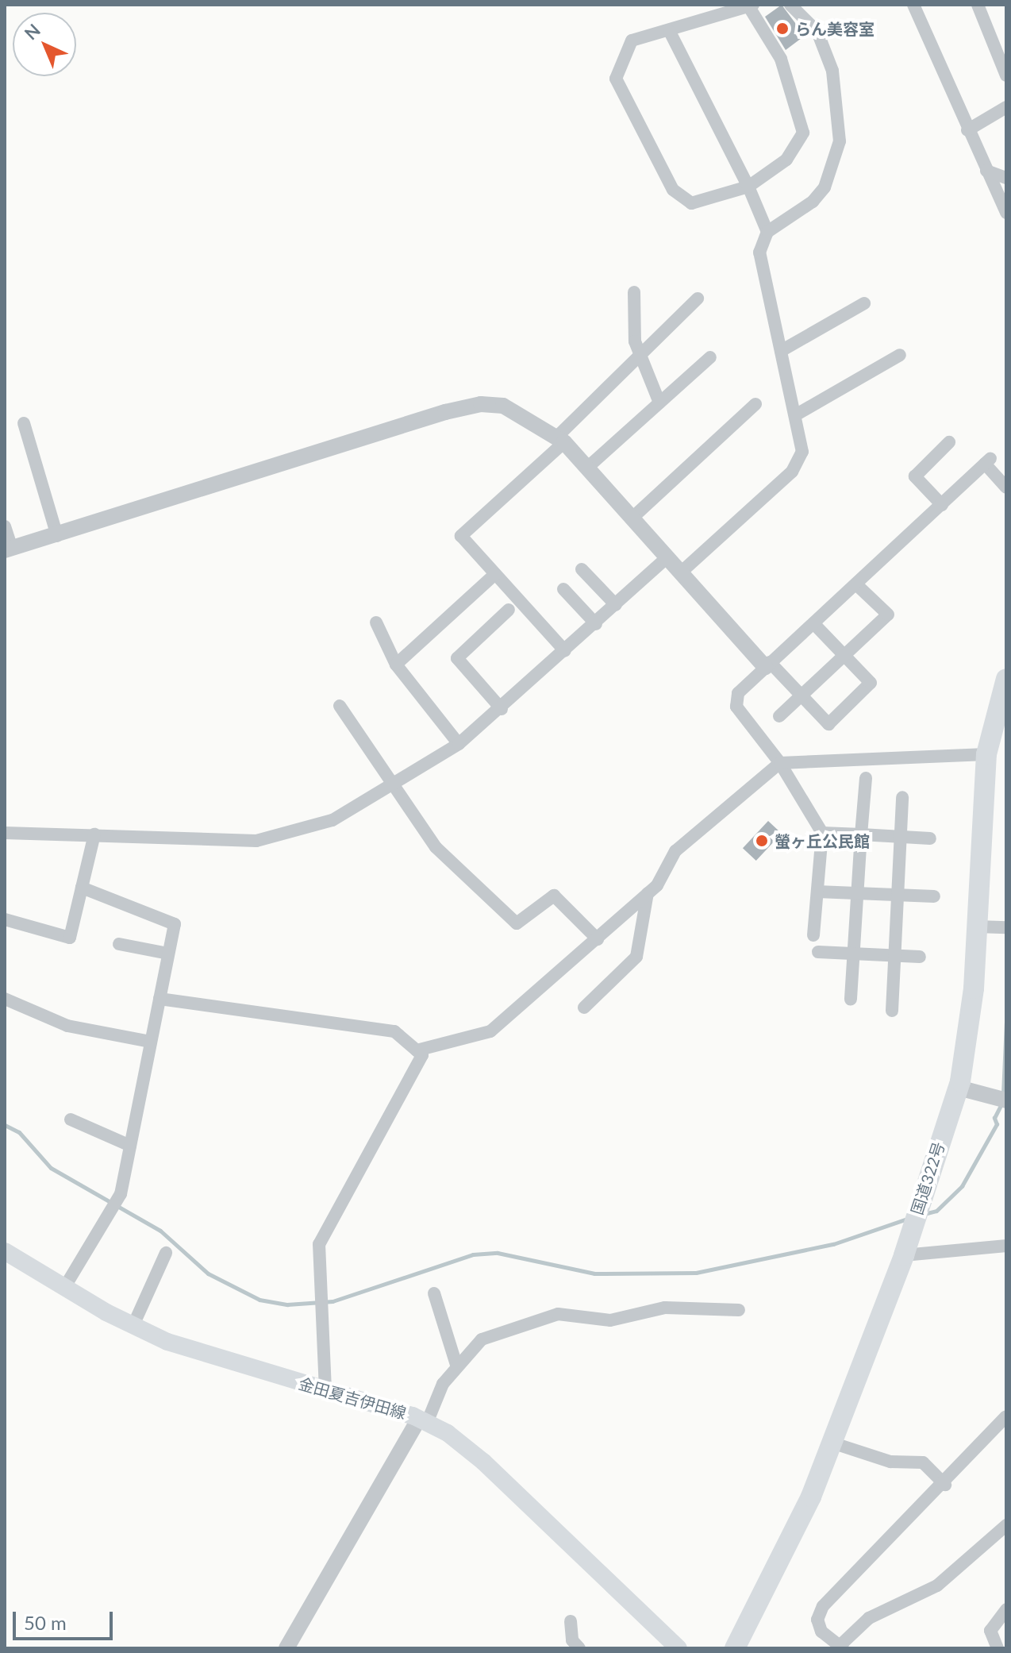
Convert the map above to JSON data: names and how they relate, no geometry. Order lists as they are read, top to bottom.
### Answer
{
  "streets": {
    "highway": ["国道322号"],
    "main road": ["金田夏吉伊田線"]
  },
  "places": ["らん美容室", "螢ヶ丘公民館"],
  "scale_bar": "50 m",
  "north": "top left"
}
